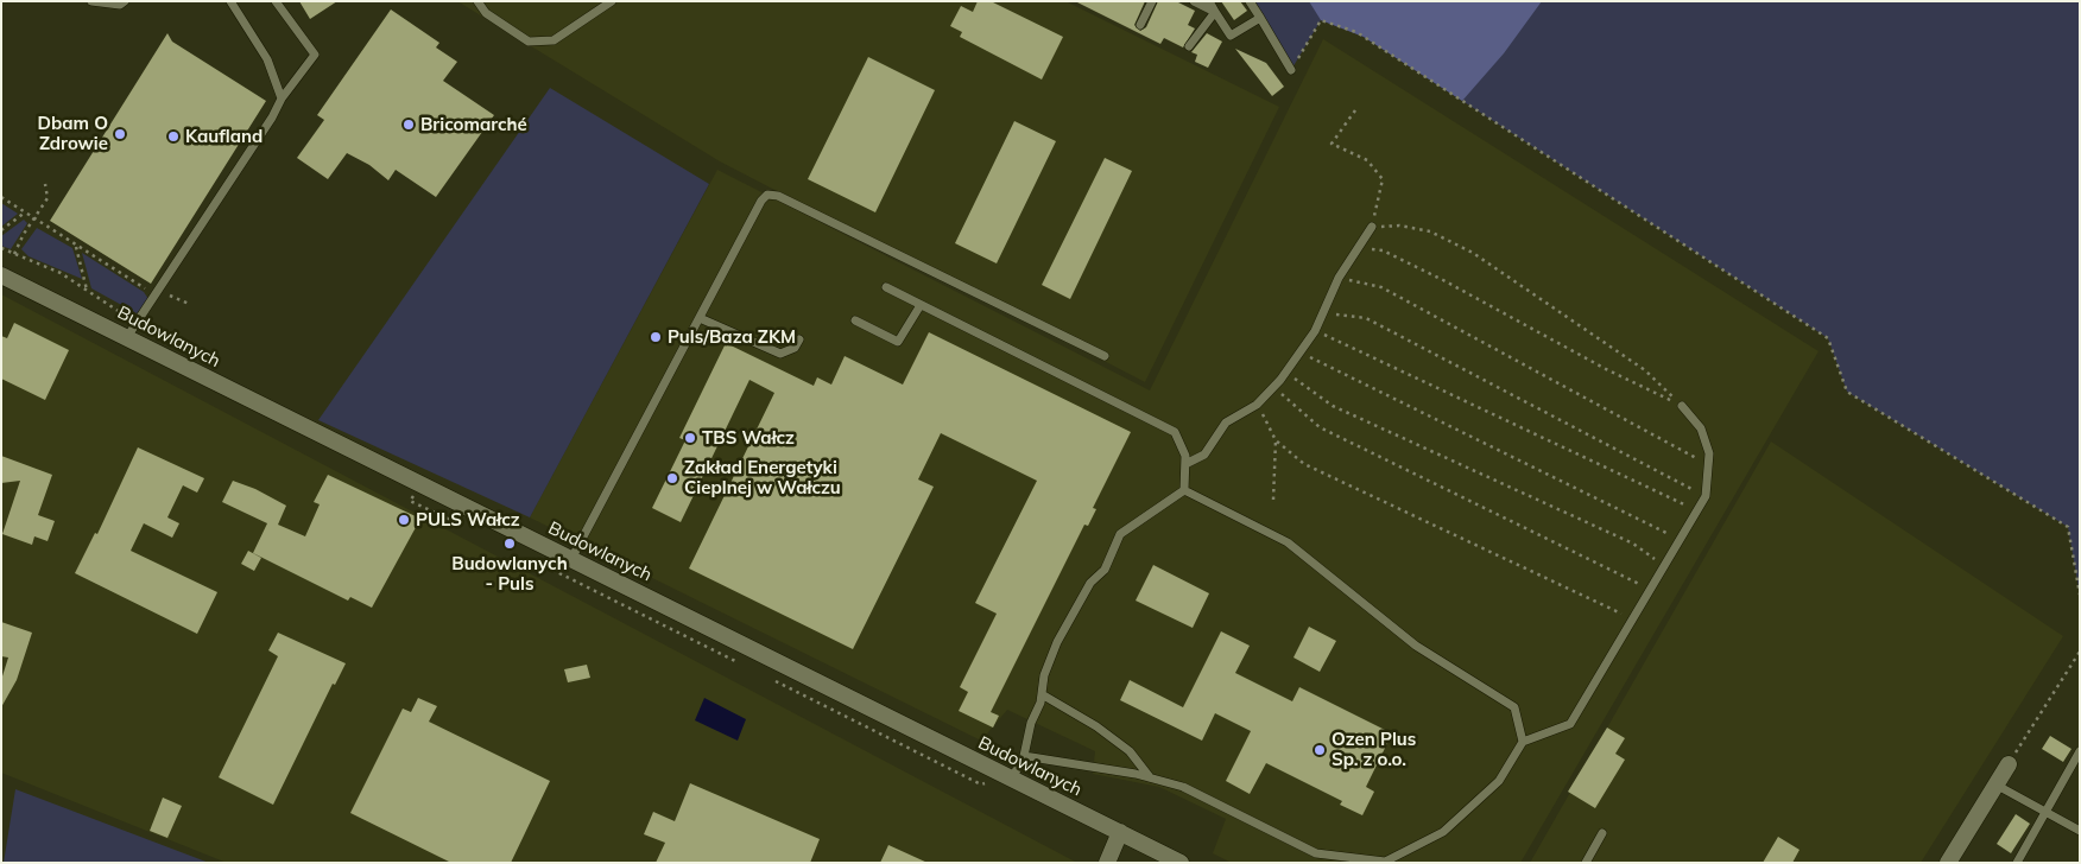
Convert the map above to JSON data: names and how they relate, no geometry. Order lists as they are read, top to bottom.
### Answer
{
  "streets": {
    "street": ["Budowlanych"]
  },
  "places": [
    "Bricomarché",
    "Dbam O Zdrowie",
    "Kaufland",
    "Puls/Baza ZKM",
    "TBS Wałcz",
    "Zakład Energetyki Cieplnej w Wałczu",
    "PULS Wałcz",
    "Budowlanych - Puls",
    "Ozen Plus Sp. z o.o."
  ]
}
